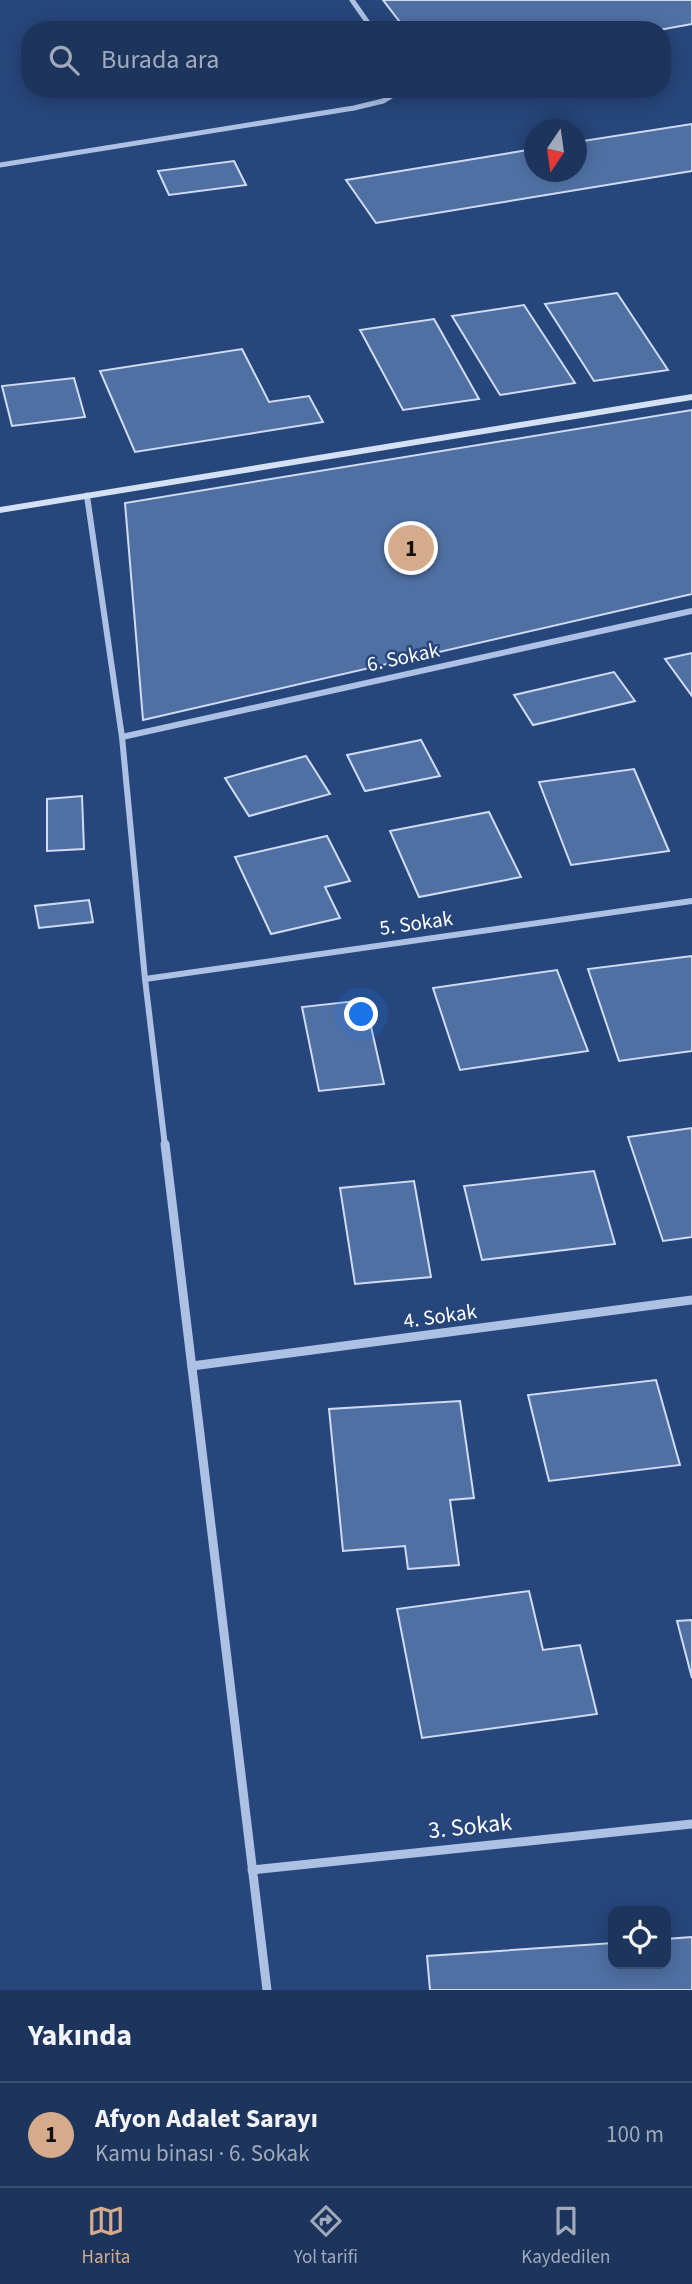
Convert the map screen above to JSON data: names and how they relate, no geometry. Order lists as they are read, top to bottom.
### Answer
{
  "streets": {
    "street": [
      "6. Sokak",
      "5. Sokak",
      "4. Sokak",
      "3. Sokak"
    ]
  },
  "north": "bottom",
  "page": {
    "search": "Burada ara",
    "pins": "1",
    "heading": "Yakında",
    "list": [
      {
        "mark": "1",
        "name": "Afyon Adalet Sarayı",
        "note": "Kamu binası · 6. Sokak",
        "value": "100 m"
      }
    ],
    "nav": ["Harita", "Yol tarifi", "Kaydedilen"]
  }
}
